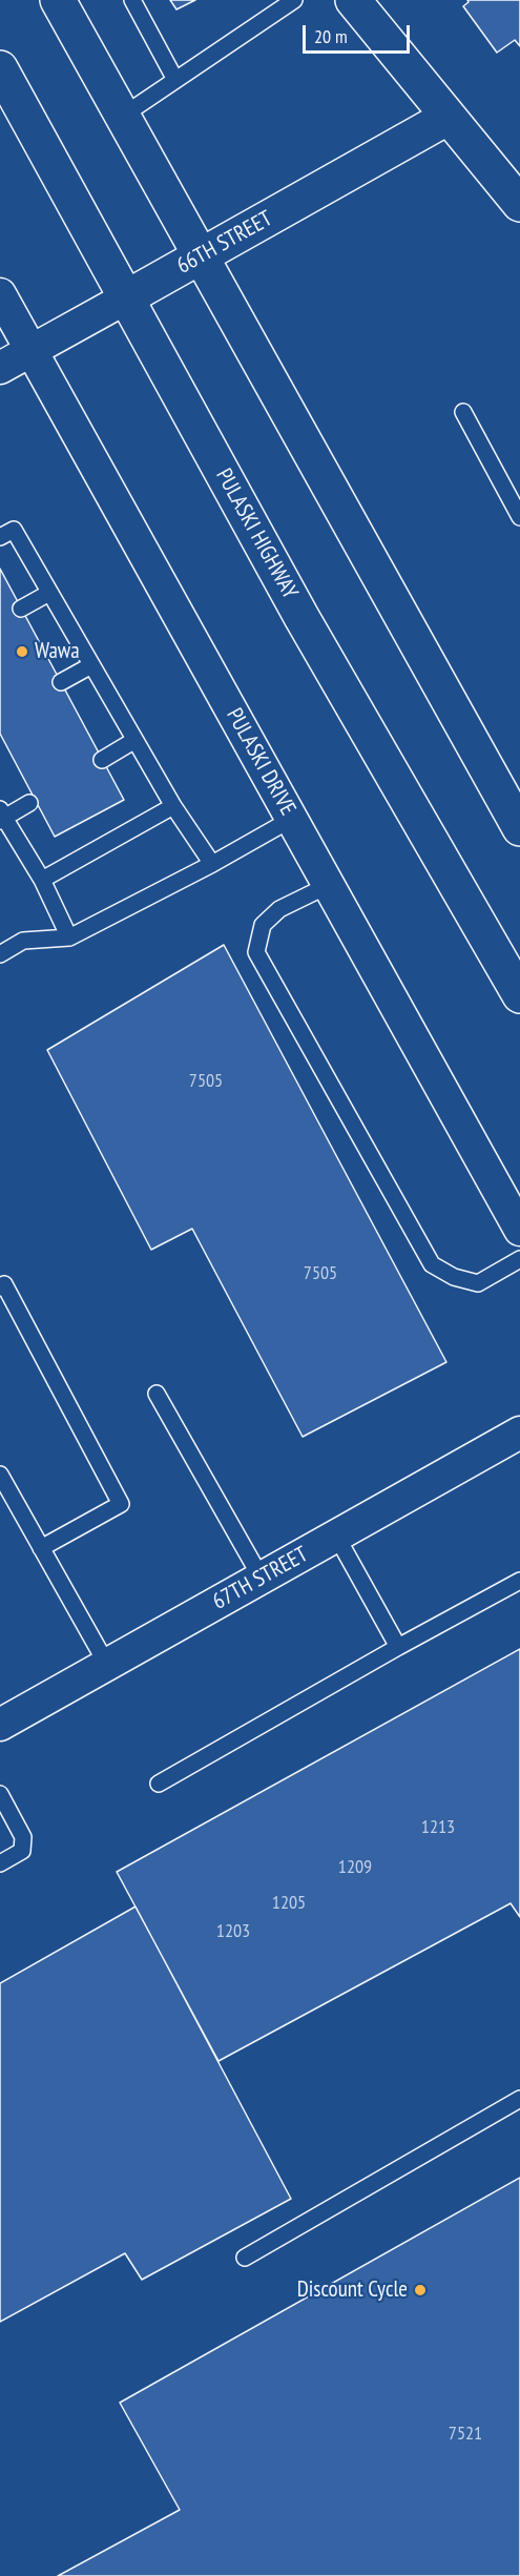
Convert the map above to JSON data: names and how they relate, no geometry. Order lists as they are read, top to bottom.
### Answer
{
  "streets": {
    "main road": ["66TH STREET", "PULASKI HIGHWAY"],
    "street": ["PULASKI DRIVE", "67TH STREET"]
  },
  "crossings": [
    ["66TH STREET", "PULASKI HIGHWAY"],
    ["66TH STREET", "PULASKI DRIVE"]
  ],
  "places": ["Wawa", "Discount Cycle"],
  "house_numbers": [
    "7505",
    "7505",
    "1213",
    "1209",
    "1205",
    "1203",
    "7521"
  ],
  "scale_bar": "20 m"
}
